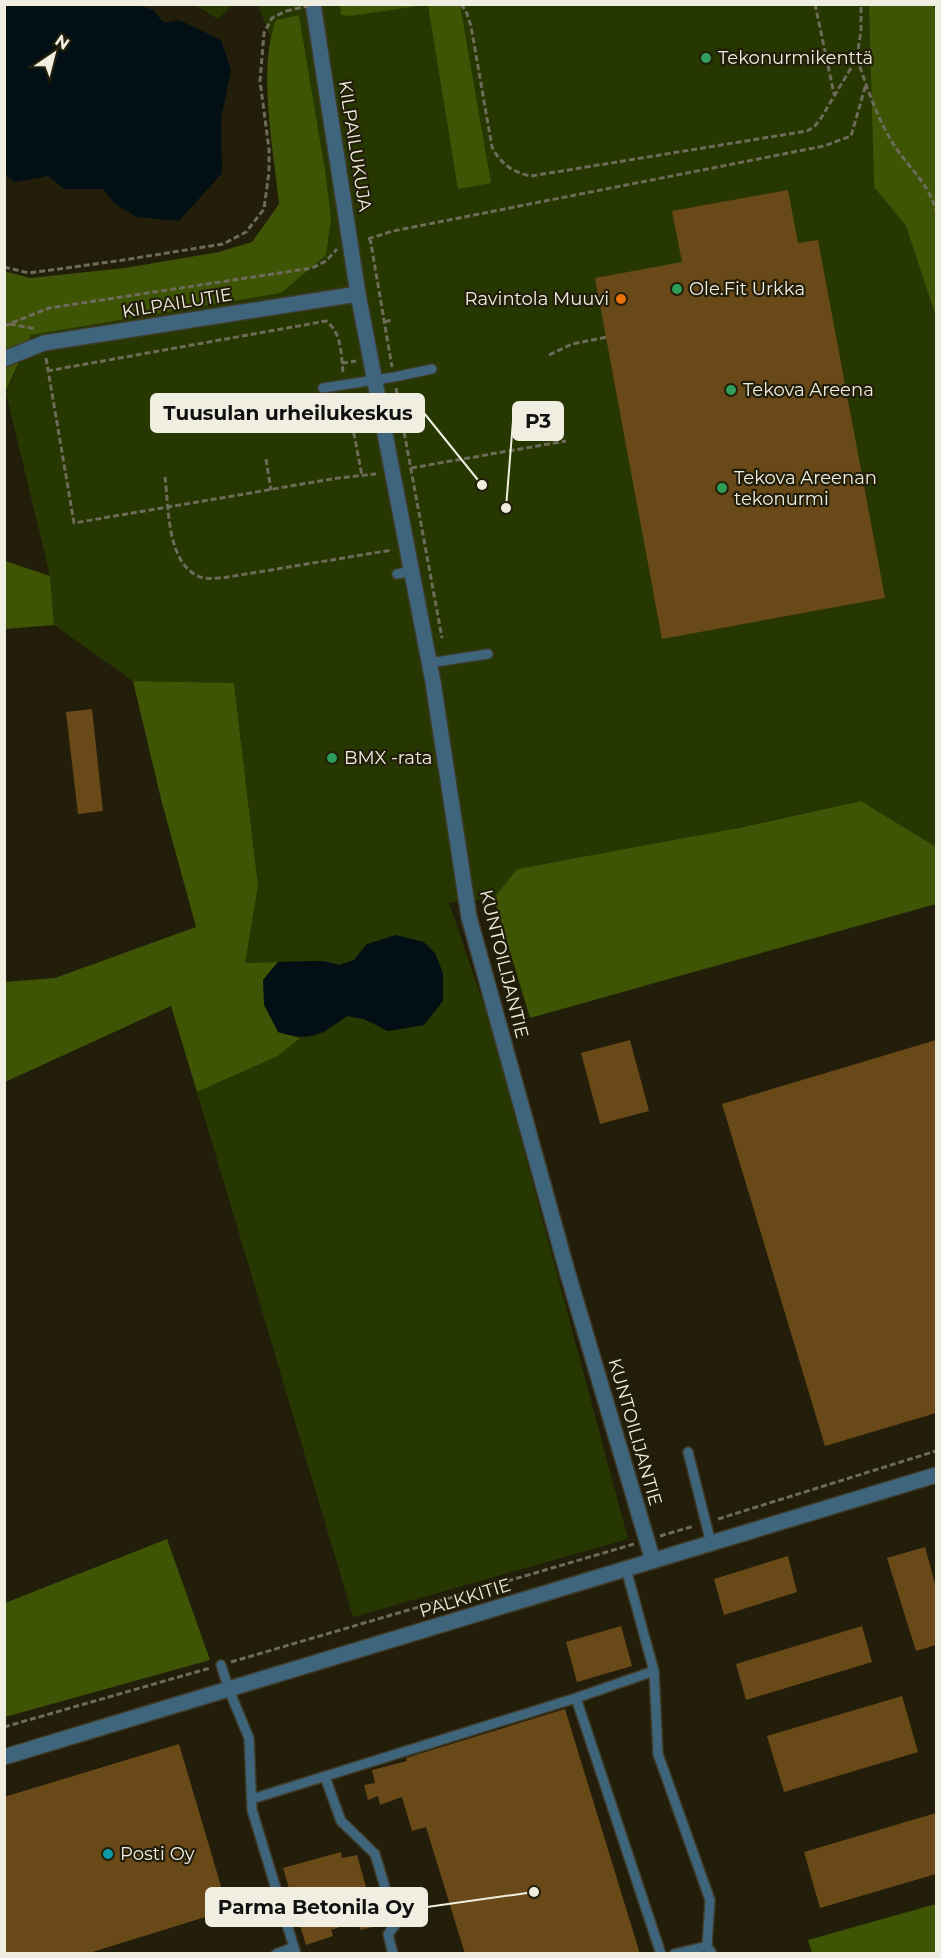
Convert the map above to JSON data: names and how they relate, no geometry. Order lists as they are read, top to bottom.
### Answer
{
  "streets": {
    "street": [
      "KILPAILUKUJA",
      "KILPAILUTIE",
      "KUNTOILIJANTIE",
      "PALKKITIE"
    ]
  },
  "crossings": [
    ["KILPAILUKUJA", "KILPAILUTIE"],
    ["KILPAILUKUJA", "KUNTOILIJANTIE"],
    ["KILPAILUTIE", "KUNTOILIJANTIE"],
    ["KUNTOILIJANTIE", "PALKKITIE"]
  ],
  "places": [
    "Tekonurmikenttä",
    "Ole.Fit Urkka",
    "Ravintola Muuvi",
    "Tekova Areena",
    "Tuusulan urheilukeskus",
    "Tekova Areenan tekonurmi",
    "P3",
    "BMX -rata",
    "Posti Oy",
    "Parma Betonila Oy"
  ],
  "north": "top right"
}
